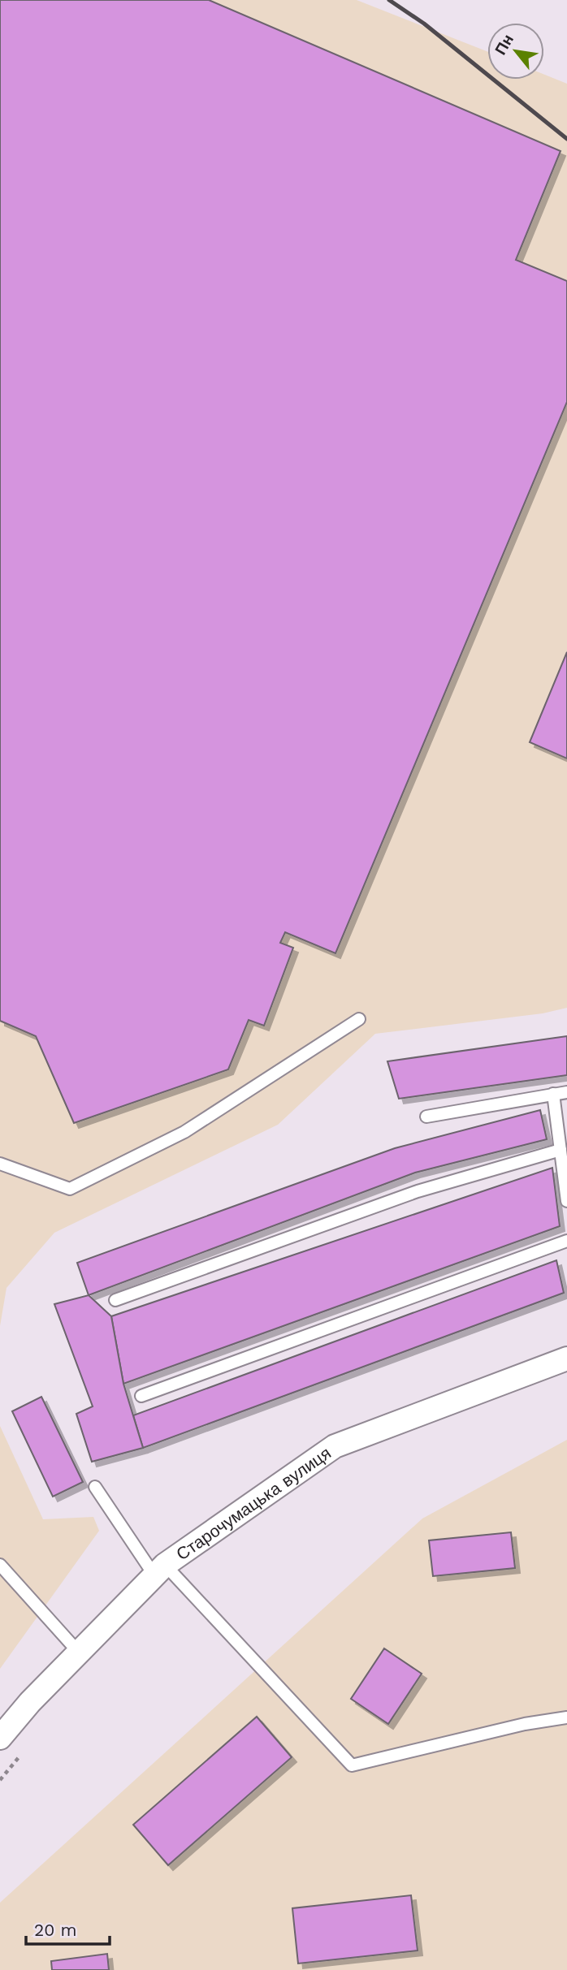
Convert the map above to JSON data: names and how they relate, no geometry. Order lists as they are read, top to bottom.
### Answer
{
  "streets": {
    "street": ["Старочумацька вулиця"]
  },
  "scale_bar": "20 m",
  "north": "top left"
}
